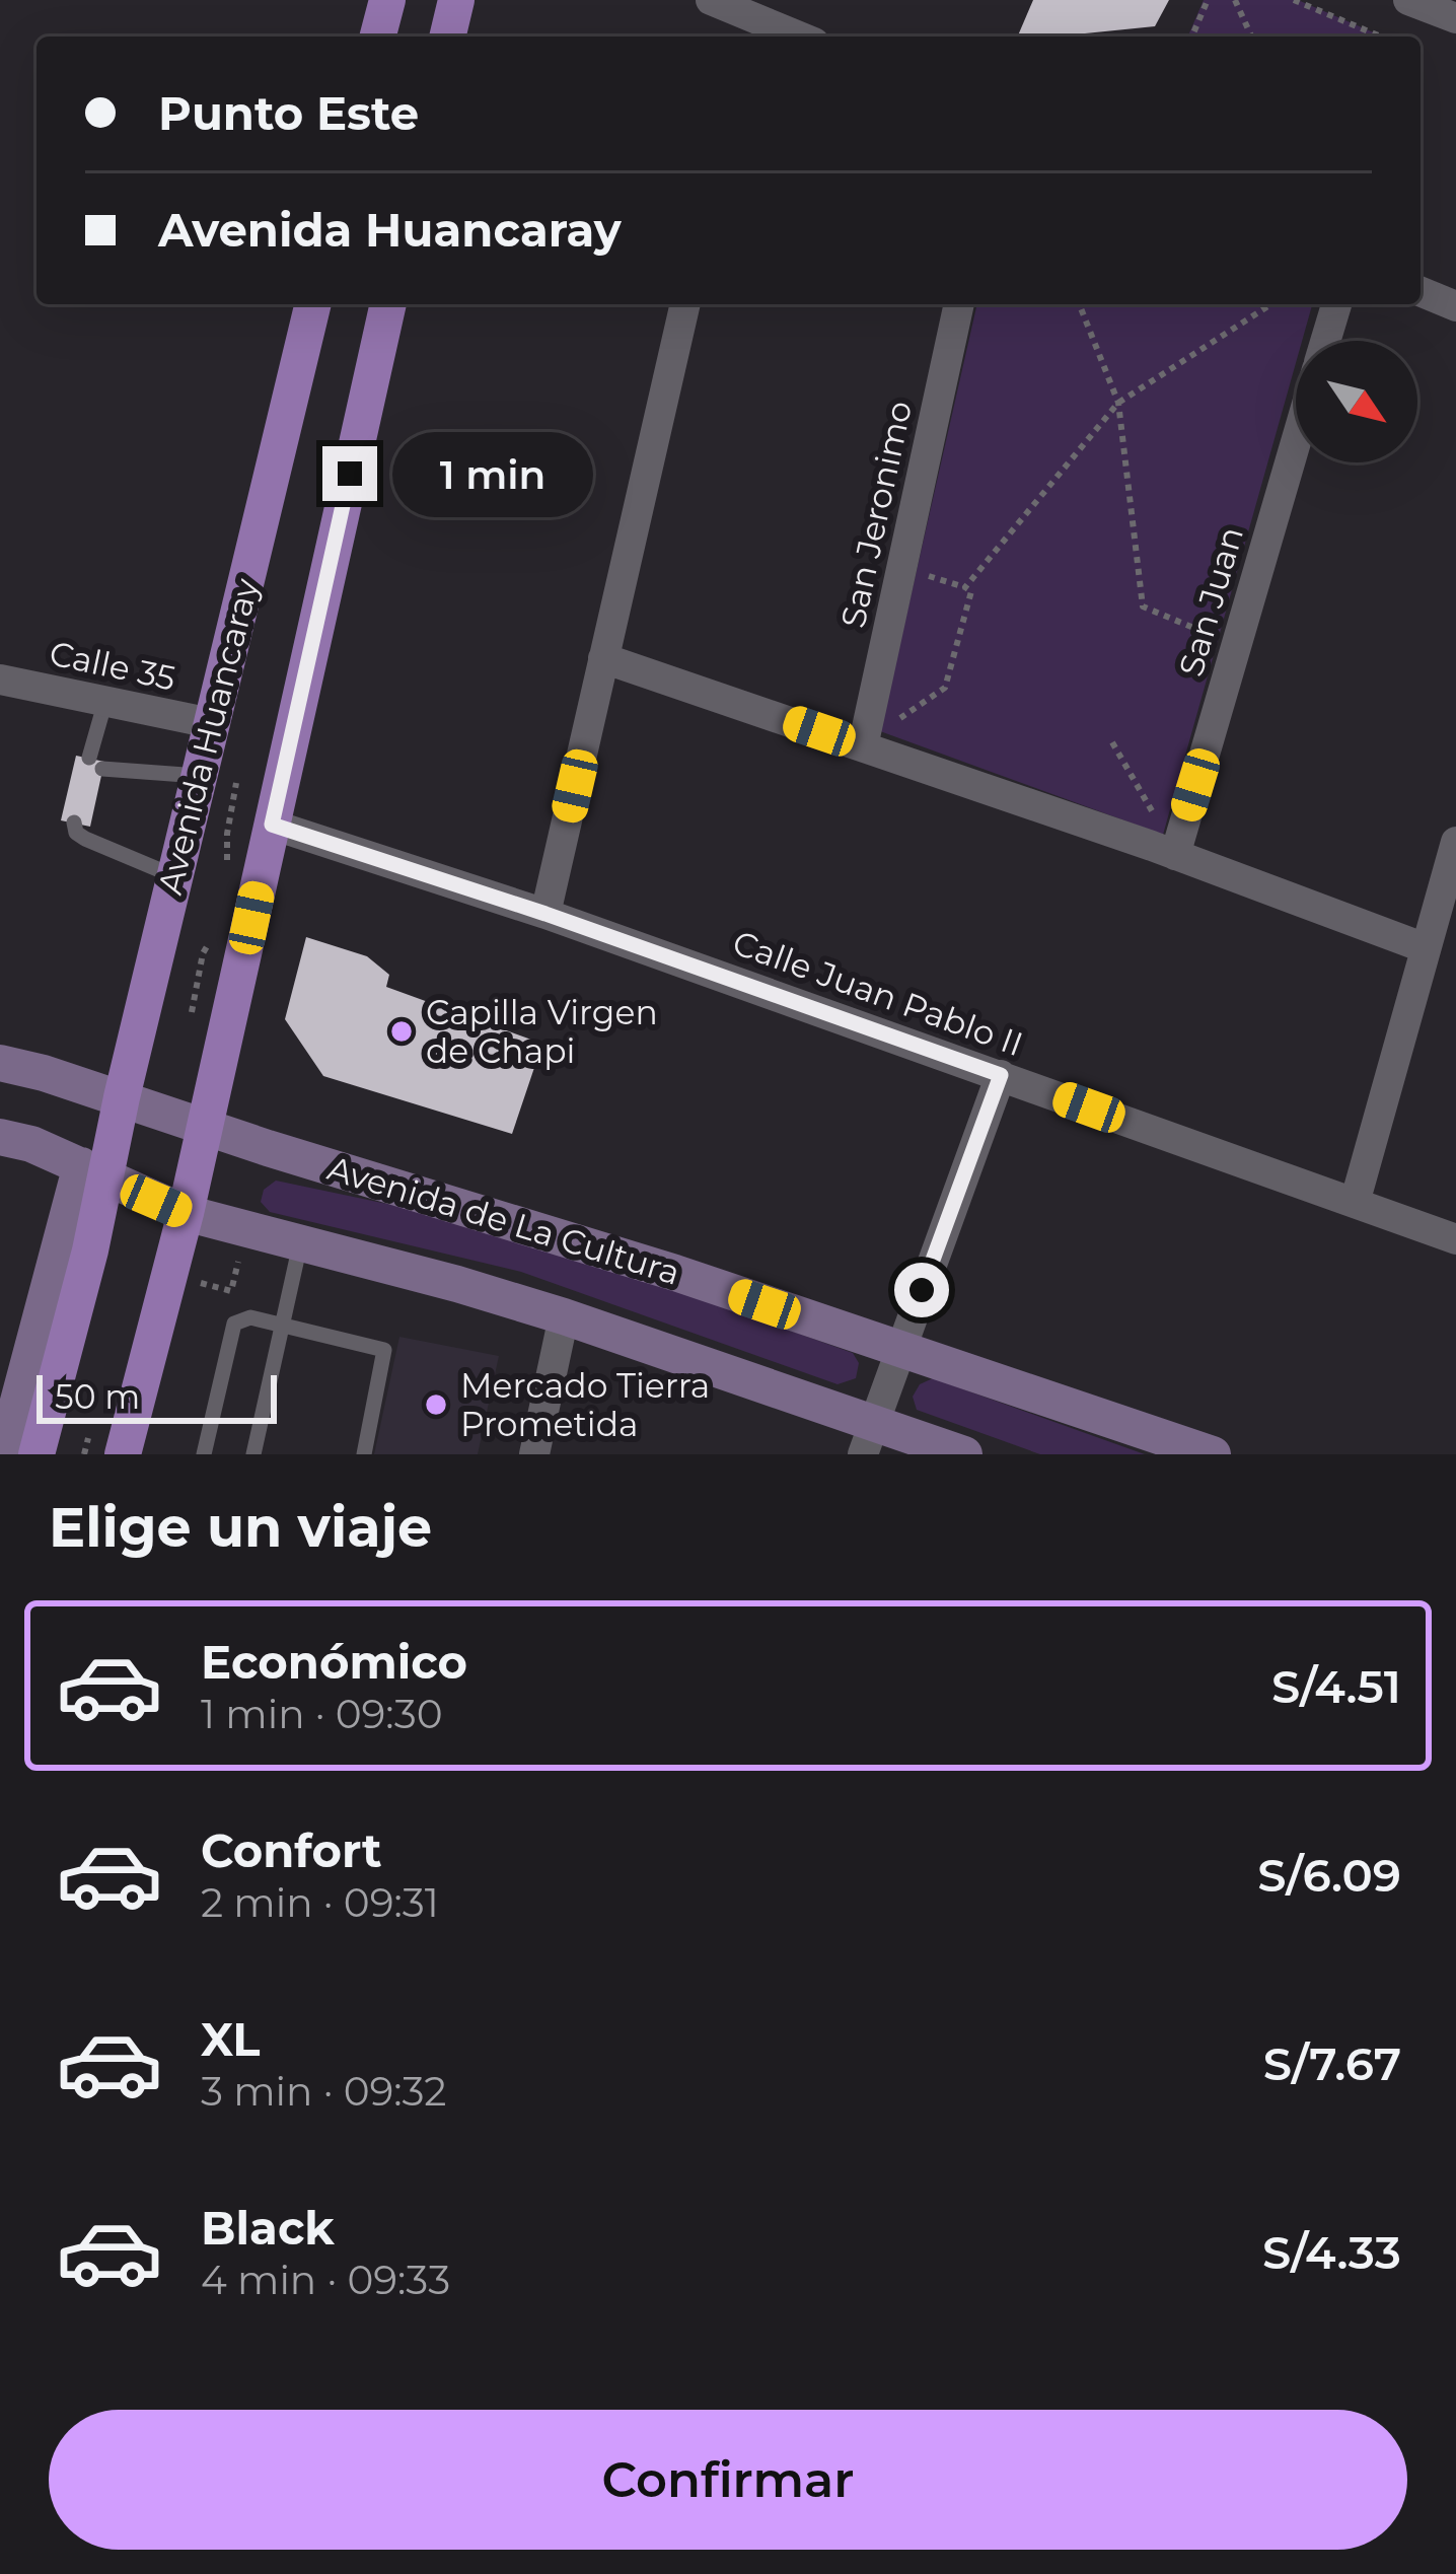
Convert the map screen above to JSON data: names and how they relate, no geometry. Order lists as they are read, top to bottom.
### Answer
{
  "streets": {
    "main road": ["Avenida Huancaray", "Avenida de La Cultura"],
    "street": [
      "San Jeronimo",
      "San Juan",
      "Calle 35",
      "Calle Juan Pablo II"
    ]
  },
  "crossings": [
    ["Calle 35", "Avenida Huancaray"],
    ["Avenida Huancaray", "Avenida de La Cultura"]
  ],
  "places": ["Capilla Virgen de Chapi", "Mercado Tierra Prometida"],
  "scale_bar": "50 m",
  "north": "bottom right",
  "page": {
    "banner": ["Punto Este", "Avenida Huancaray"],
    "bubble": "1 min",
    "scale": "50 m",
    "heading": "Elige un viaje",
    "list": [
      {
        "name": "Económico",
        "note": "1 min · 09:30",
        "value": "S/4.51"
      },
      {
        "name": "Confort",
        "note": "2 min · 09:31",
        "value": "S/6.09"
      },
      {
        "name": "XL",
        "note": "3 min · 09:32",
        "value": "S/7.67"
      },
      {
        "name": "Black",
        "note": "4 min · 09:33",
        "value": "S/4.33"
      }
    ],
    "buttons": "Confirmar"
  }
}
